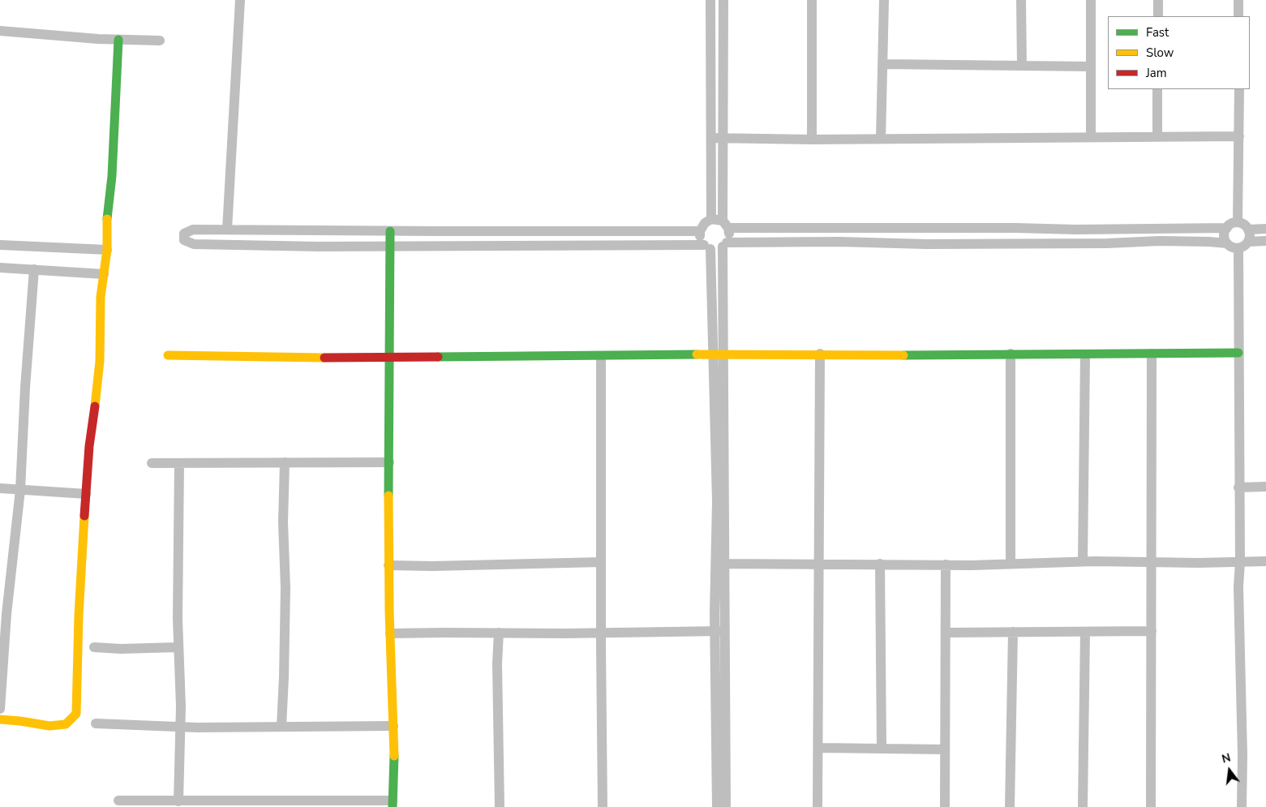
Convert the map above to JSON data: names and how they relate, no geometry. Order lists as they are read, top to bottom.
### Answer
{
  "legend": ["Fast", "Slow", "Jam"],
  "north": "top"
}
